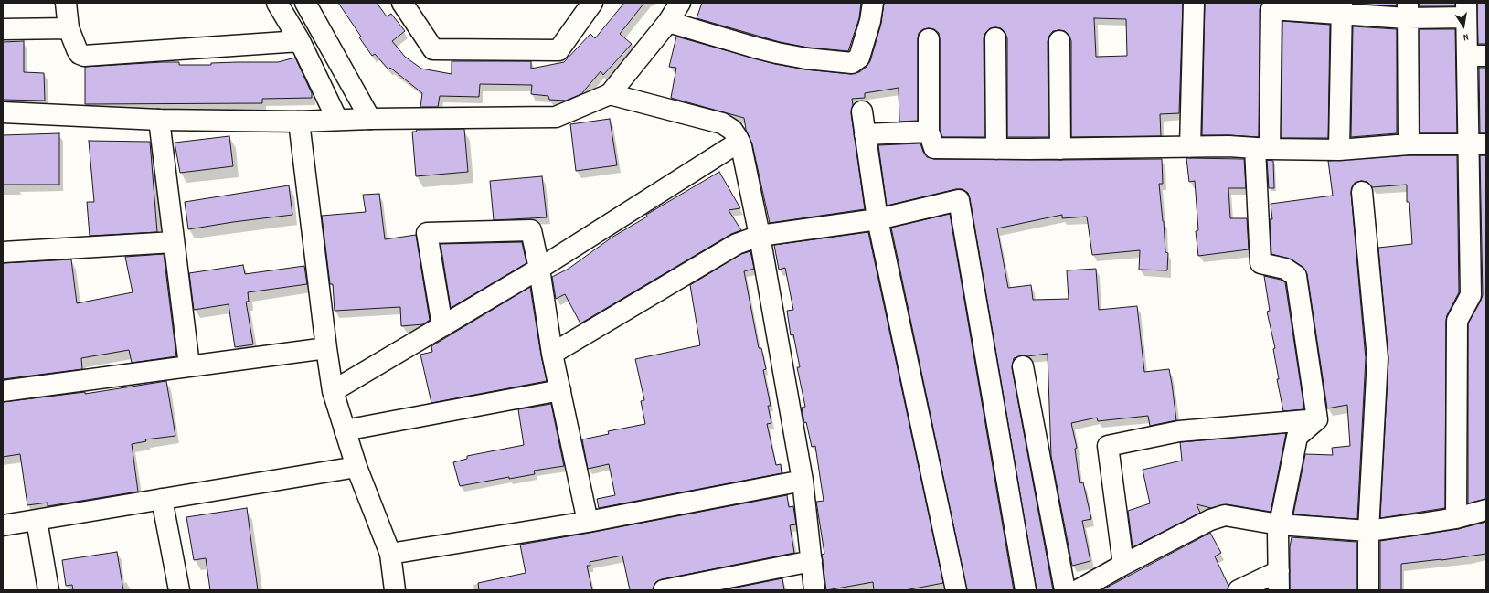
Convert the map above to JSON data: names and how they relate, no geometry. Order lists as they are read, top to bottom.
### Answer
{
  "north": "bottom"
}
